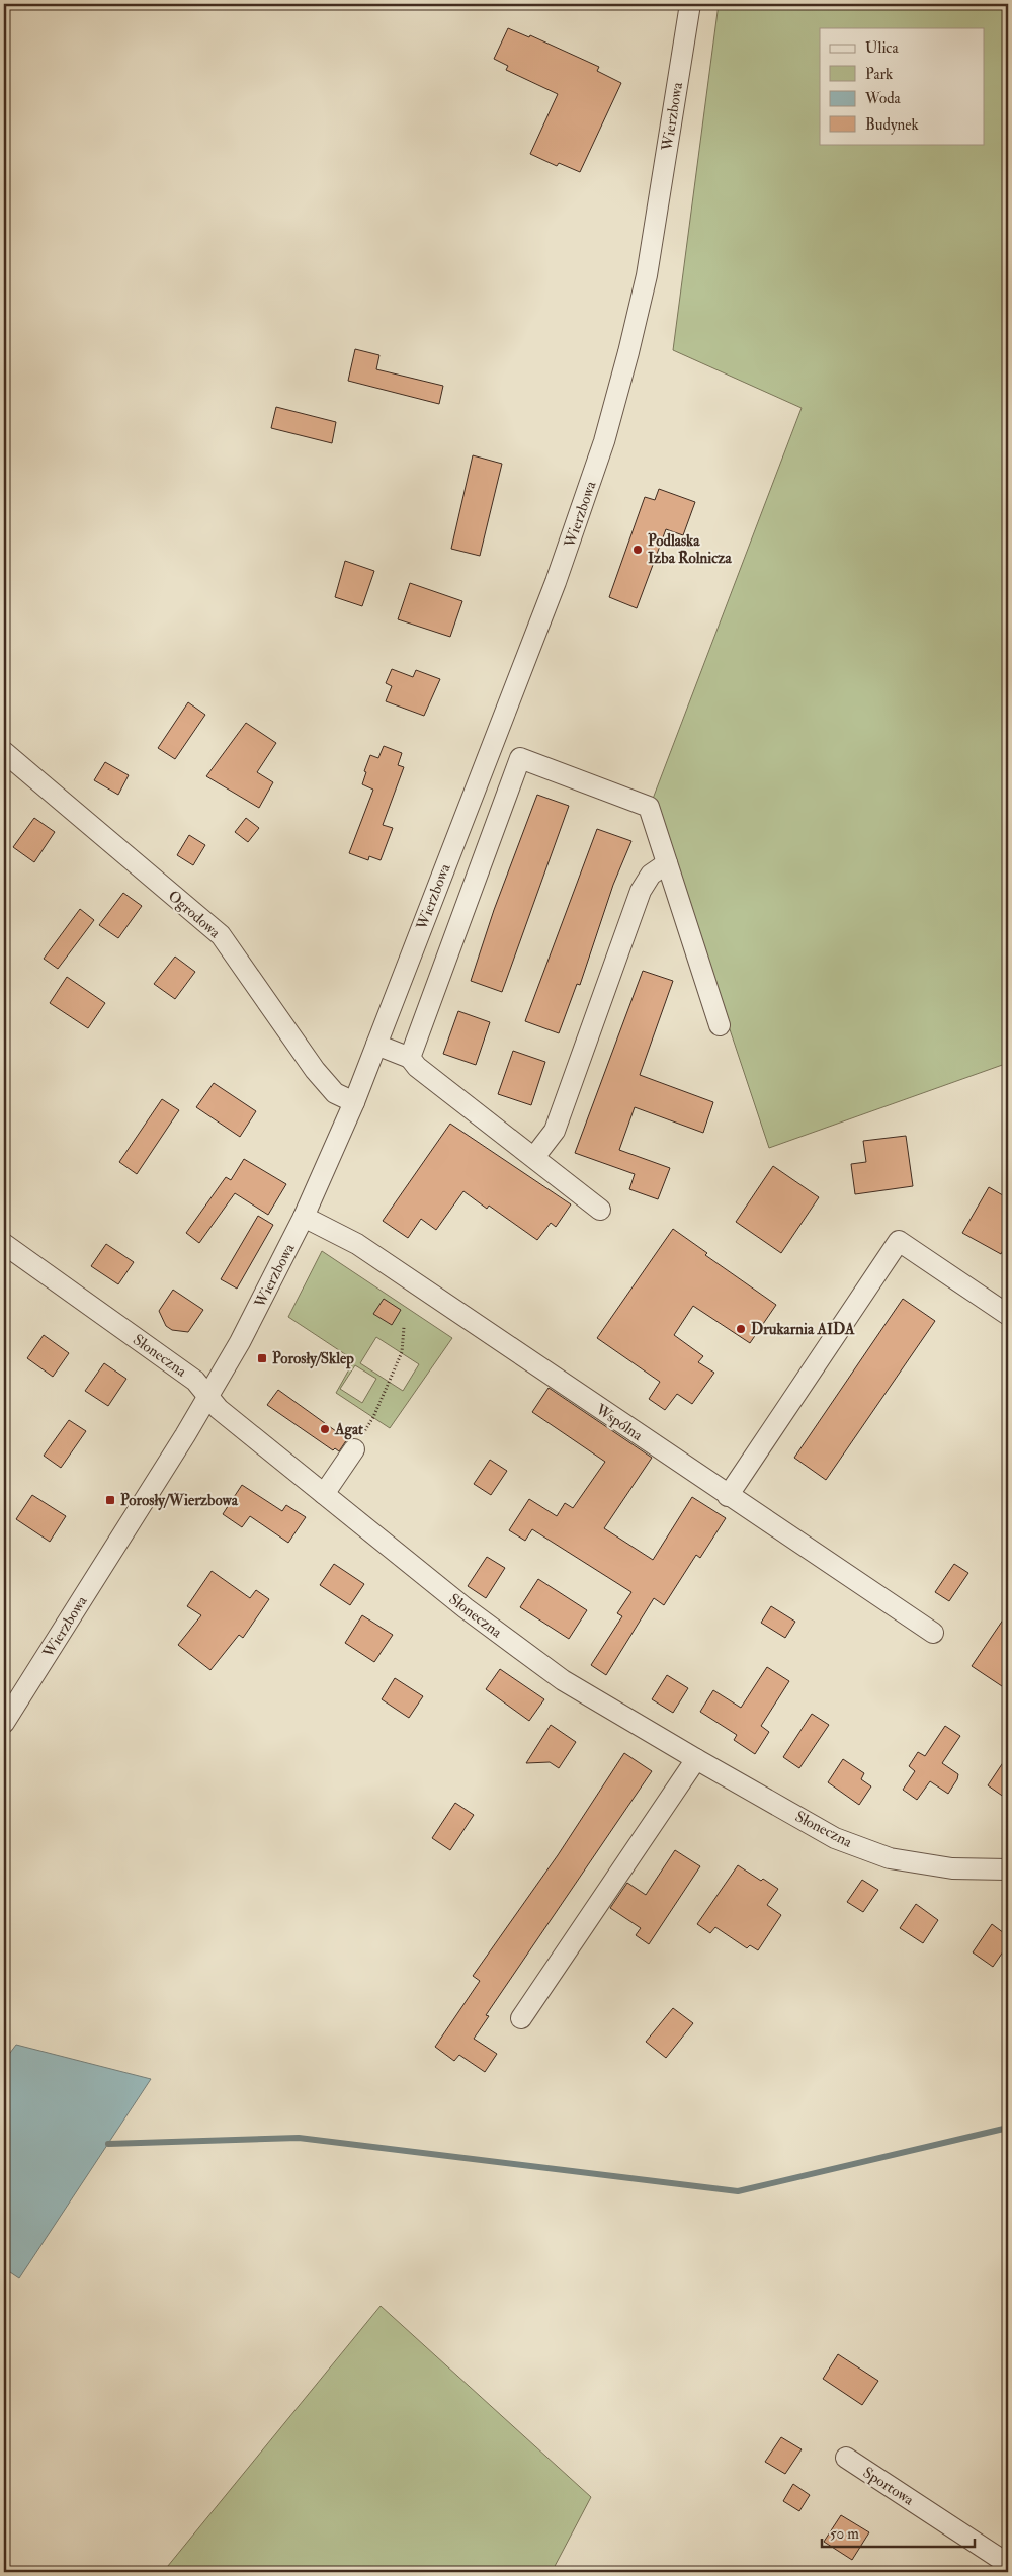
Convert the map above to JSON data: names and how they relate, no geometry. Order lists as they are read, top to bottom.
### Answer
{
  "streets": {
    "street": [
      "Wierzbowa",
      "Ogrodowa",
      "Słoneczna",
      "Wspólna",
      "Sportowa"
    ]
  },
  "crossings": [
    ["Wierzbowa", "Ogrodowa"],
    ["Wierzbowa", "Słoneczna"],
    ["Wierzbowa", "Wspólna"]
  ],
  "places": {
    "other": ["Podlaska Izba Rolnicza", "Drukarnia AIDA", "Agat"],
    "transit": ["Porosły/Sklep", "Porosły/Wierzbowa"]
  },
  "legend": [
    "Ulica",
    "Park",
    "Woda",
    "Budynek"
  ],
  "scale_bar": "50 m"
}
